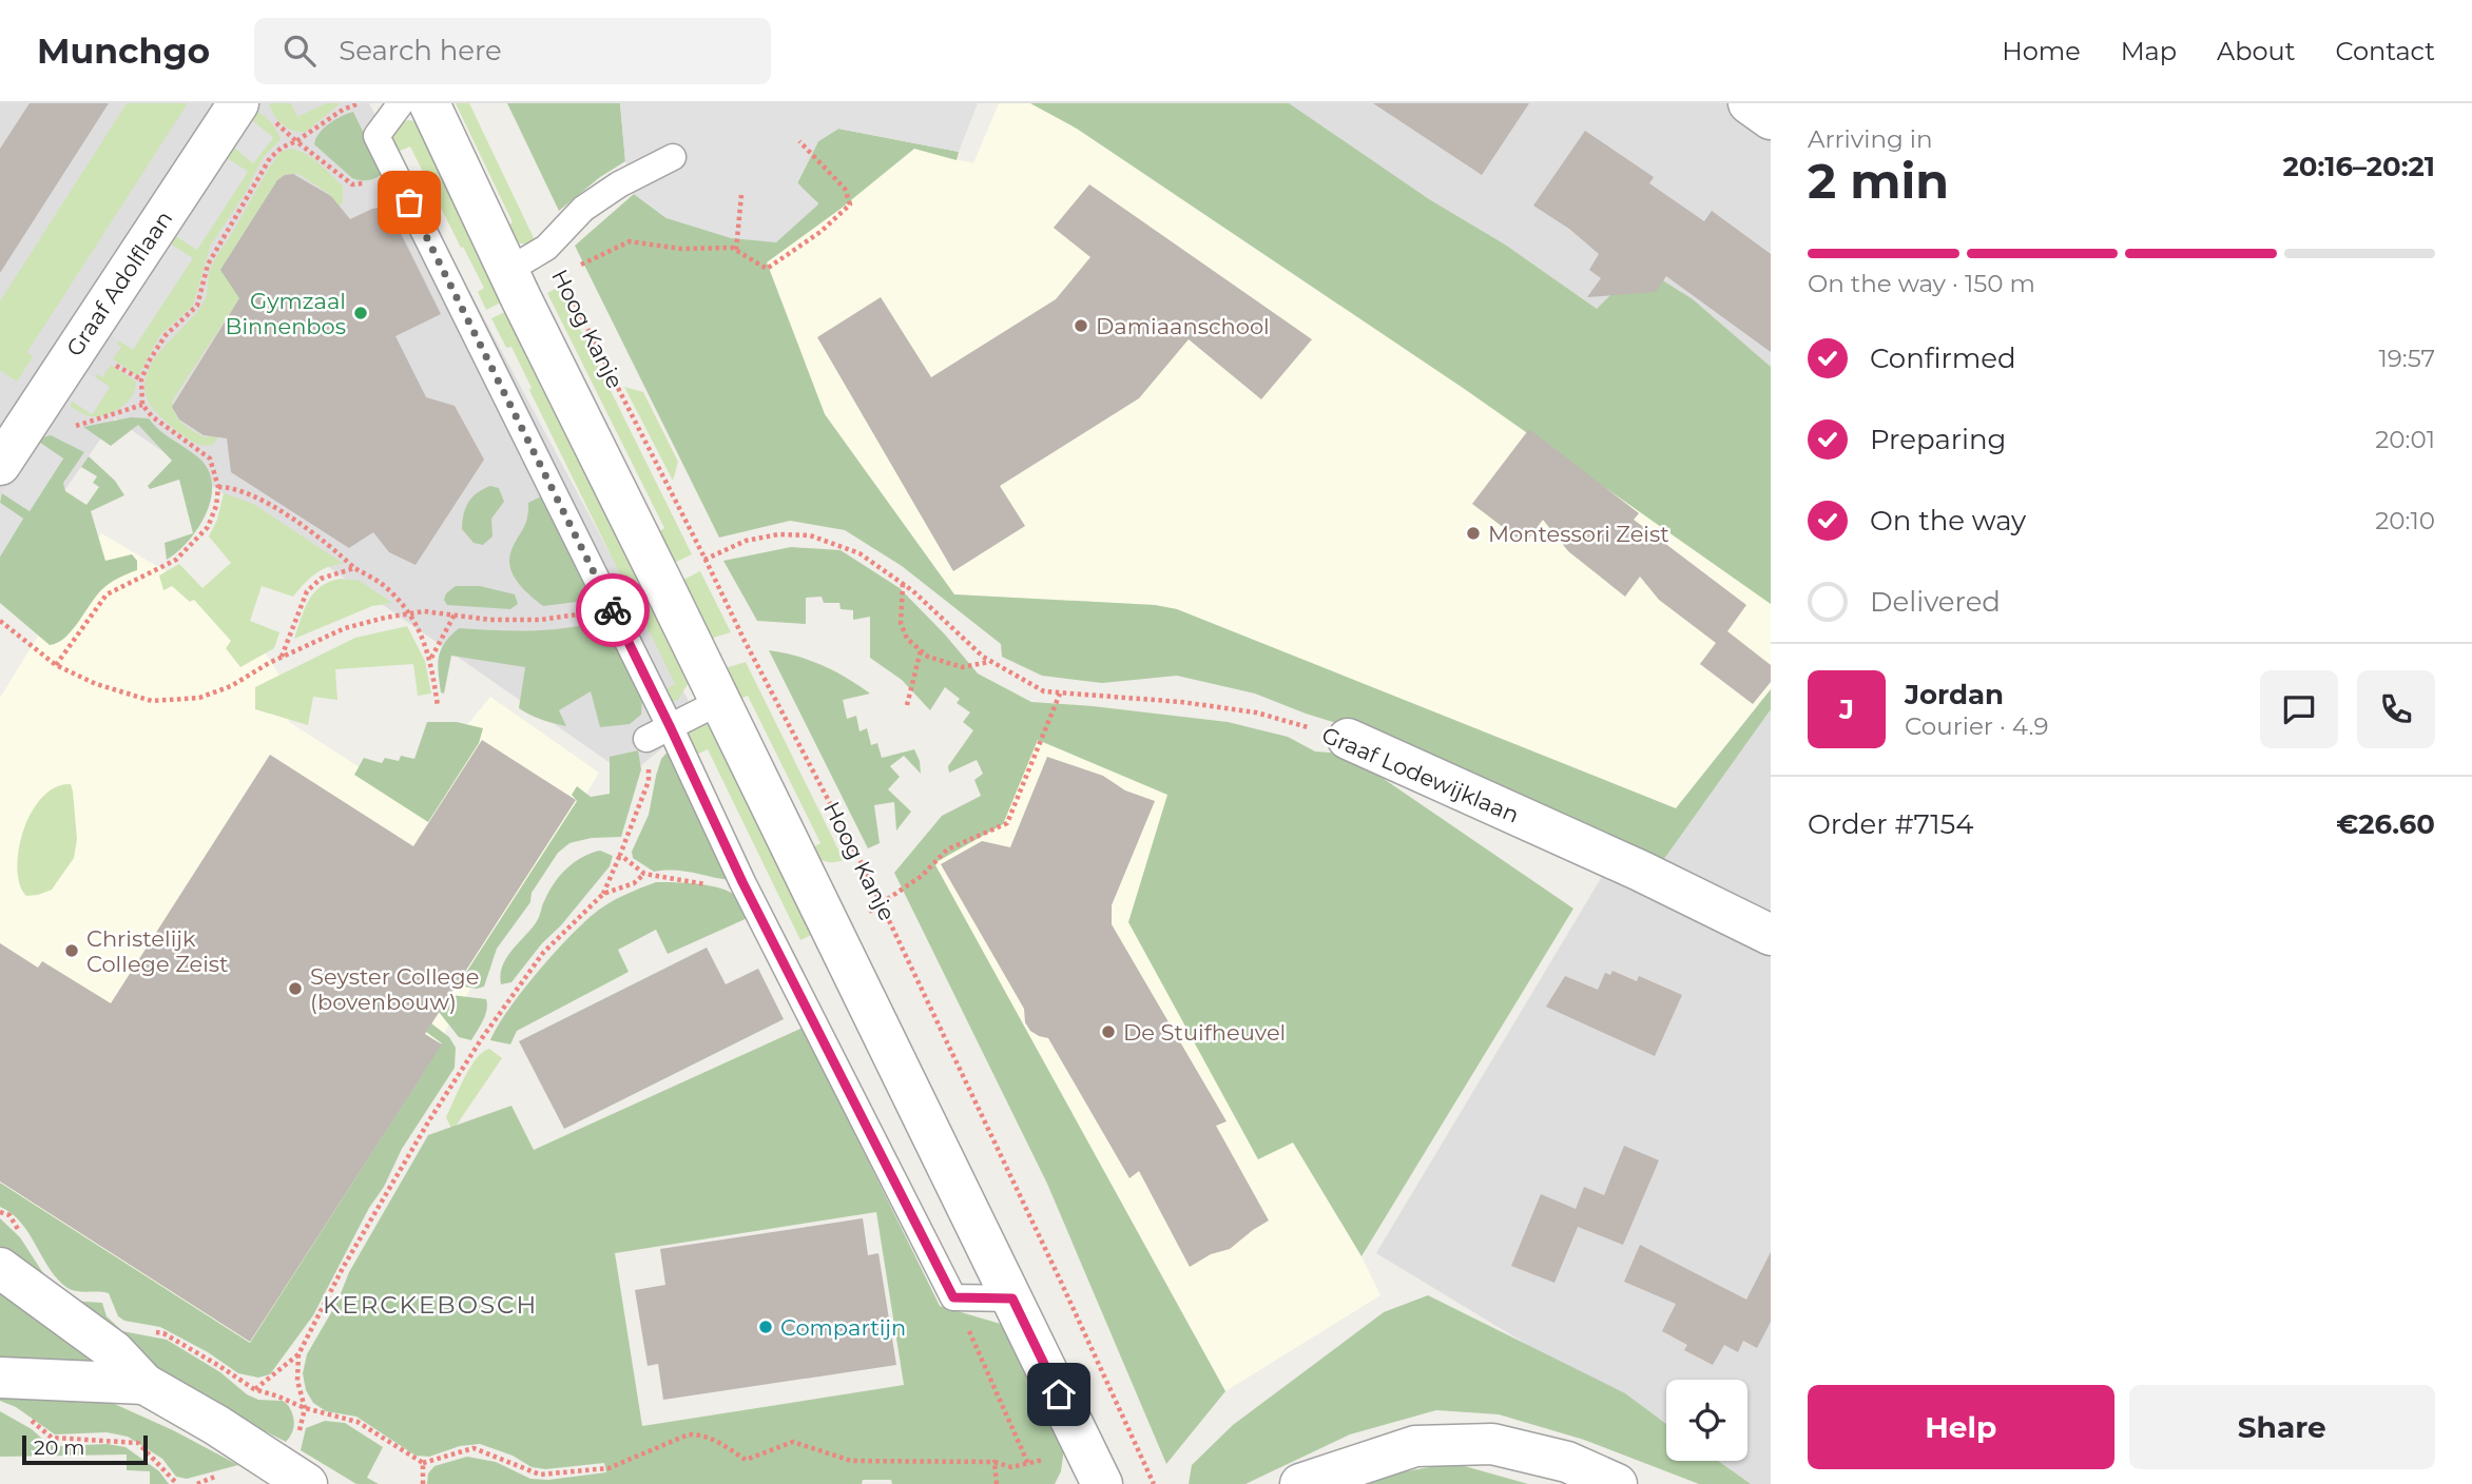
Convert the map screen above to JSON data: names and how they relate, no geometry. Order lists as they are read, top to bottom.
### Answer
{
  "streets": {
    "street": ["Graaf Adolflaan", "Hoog Kanje", "Graaf Lodewijklaan"]
  },
  "crossings": [
    ["Hoog Kanje", "Graaf Lodewijklaan"]
  ],
  "districts": ["KERCKEBOSCH"],
  "places": [
    "Gymzaal Binnenbos",
    "Damiaanschool",
    "Montessori Zeist",
    "Christelijk College Zeist",
    "Seyster College (bovenbouw)",
    "De Stuifheuvel",
    "Compartijn"
  ],
  "scale_bar": "20 m",
  "page": {
    "header": "Munchgo",
    "search": "Search here",
    "nav": [
      "Home",
      "Map",
      "About",
      "Contact"
    ],
    "heading": ["2 min", "Arriving in", "20:16–20:21"],
    "panel": [
      "Jordan",
      "Courier · 4.9",
      "Order #7154",
      "€26.60"
    ],
    "bar": "On the way · 150 m",
    "list": [
      ["Confirmed", "19:57"],
      ["Preparing", "20:01"],
      ["On the way", "20:10"],
      "Delivered"
    ],
    "round": "J",
    "buttons": ["Help", "Share"],
    "scale": "20 m"
  }
}
